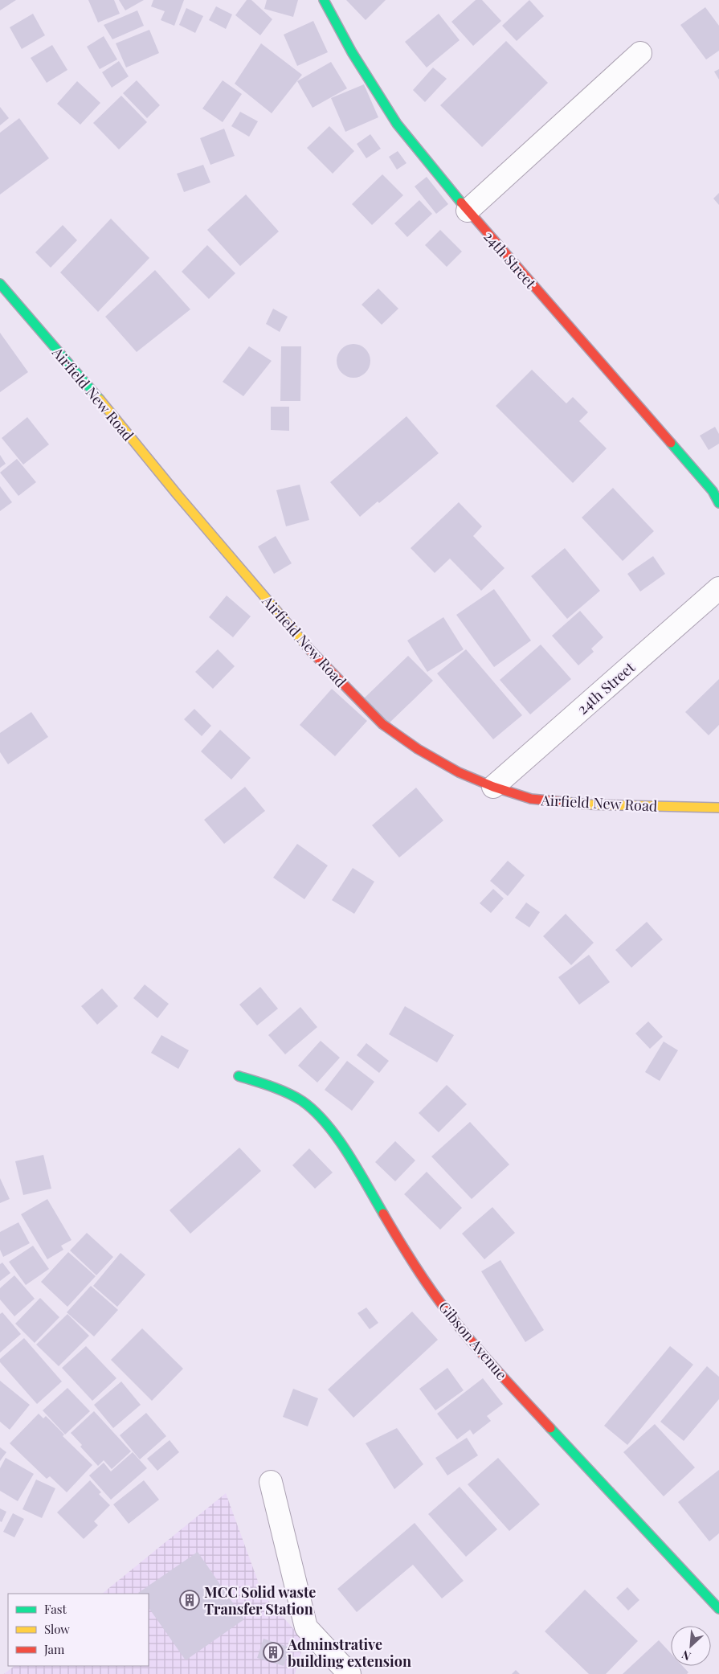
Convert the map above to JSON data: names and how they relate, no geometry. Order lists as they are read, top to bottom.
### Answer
{
  "streets": {
    "street": ["24th Street", "Airfield New Road", "Gibson Avenue"]
  },
  "crossings": [
    ["24th Street", "Airfield New Road"]
  ],
  "places": {
    "building": ["MCC Solid waste Transfer Station", "Adminstrative building extension"]
  },
  "legend": ["Fast", "Slow", "Jam"],
  "north": "bottom left"
}
